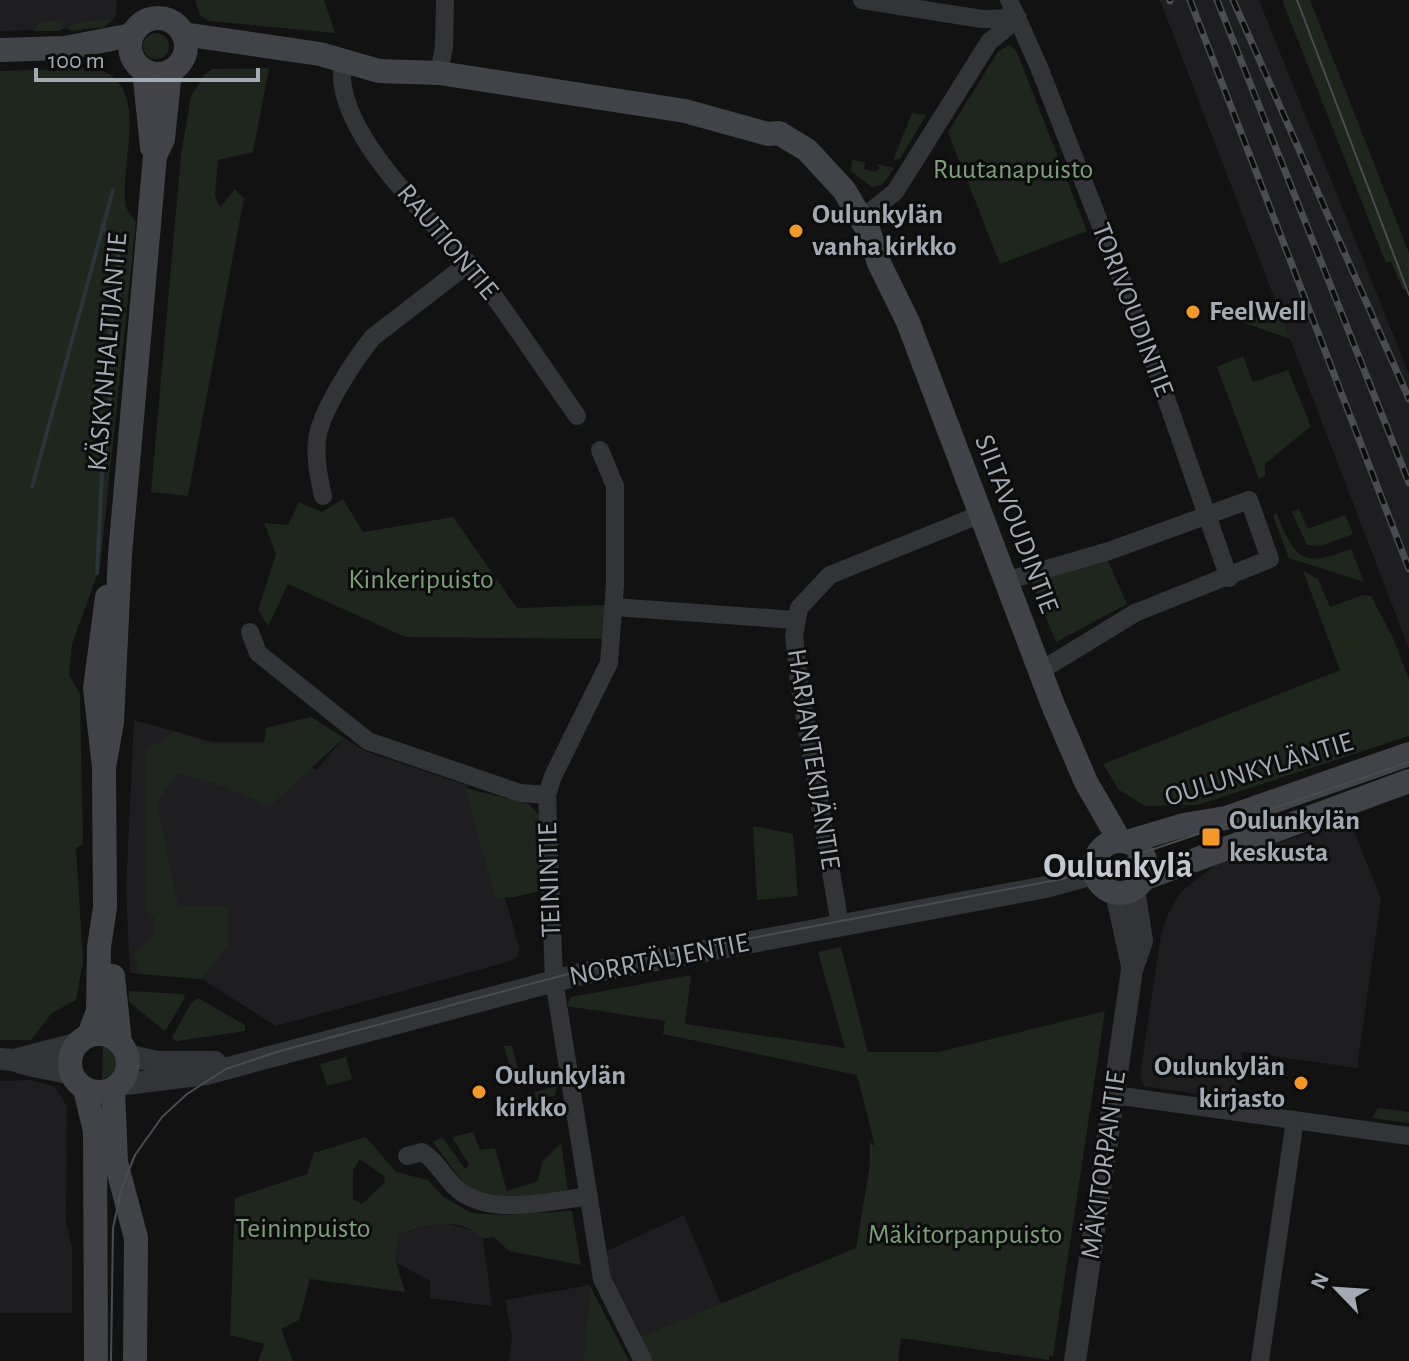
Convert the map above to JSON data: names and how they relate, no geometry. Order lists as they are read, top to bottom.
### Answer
{
  "streets": {
    "main road": ["KÄSKYNHALTIJANTIE", "SILTAVOUDINTIE", "OULUNKYLÄNTIE"],
    "street": [
      "RAUTIONTIE",
      "TORIVOUDINTIE",
      "HARJANTEKIJÄNTIE",
      "TEININTIE",
      "NORRTÄLJENTIE",
      "MÄKITORPANTIE"
    ]
  },
  "crossings": [
    ["RAUTIONTIE", "SILTAVOUDINTIE"],
    ["KÄSKYNHALTIJANTIE", "SILTAVOUDINTIE"],
    ["KÄSKYNHALTIJANTIE", "NORRTÄLJENTIE"],
    ["SILTAVOUDINTIE", "HARJANTEKIJÄNTIE"],
    ["SILTAVOUDINTIE", "OULUNKYLÄNTIE"],
    ["SILTAVOUDINTIE", "NORRTÄLJENTIE"],
    ["SILTAVOUDINTIE", "MÄKITORPANTIE"],
    ["HARJANTEKIJÄNTIE", "NORRTÄLJENTIE"],
    ["OULUNKYLÄNTIE", "NORRTÄLJENTIE"],
    ["OULUNKYLÄNTIE", "MÄKITORPANTIE"],
    ["TEININTIE", "NORRTÄLJENTIE"]
  ],
  "districts": ["Oulunkylä"],
  "parks": [
    "Ruutanapuisto",
    "Kinkeripuisto",
    "Teininpuisto",
    "Mäkitorpanpuisto"
  ],
  "places": {
    "other": [
      "Oulunkylän vanha kirkko",
      "FeelWell",
      "Oulunkylän kirjasto",
      "Oulunkylän kirkko"
    ],
    "transit": ["Oulunkylän keskusta"]
  },
  "scale_bar": "100 m",
  "north": "top left"
}
